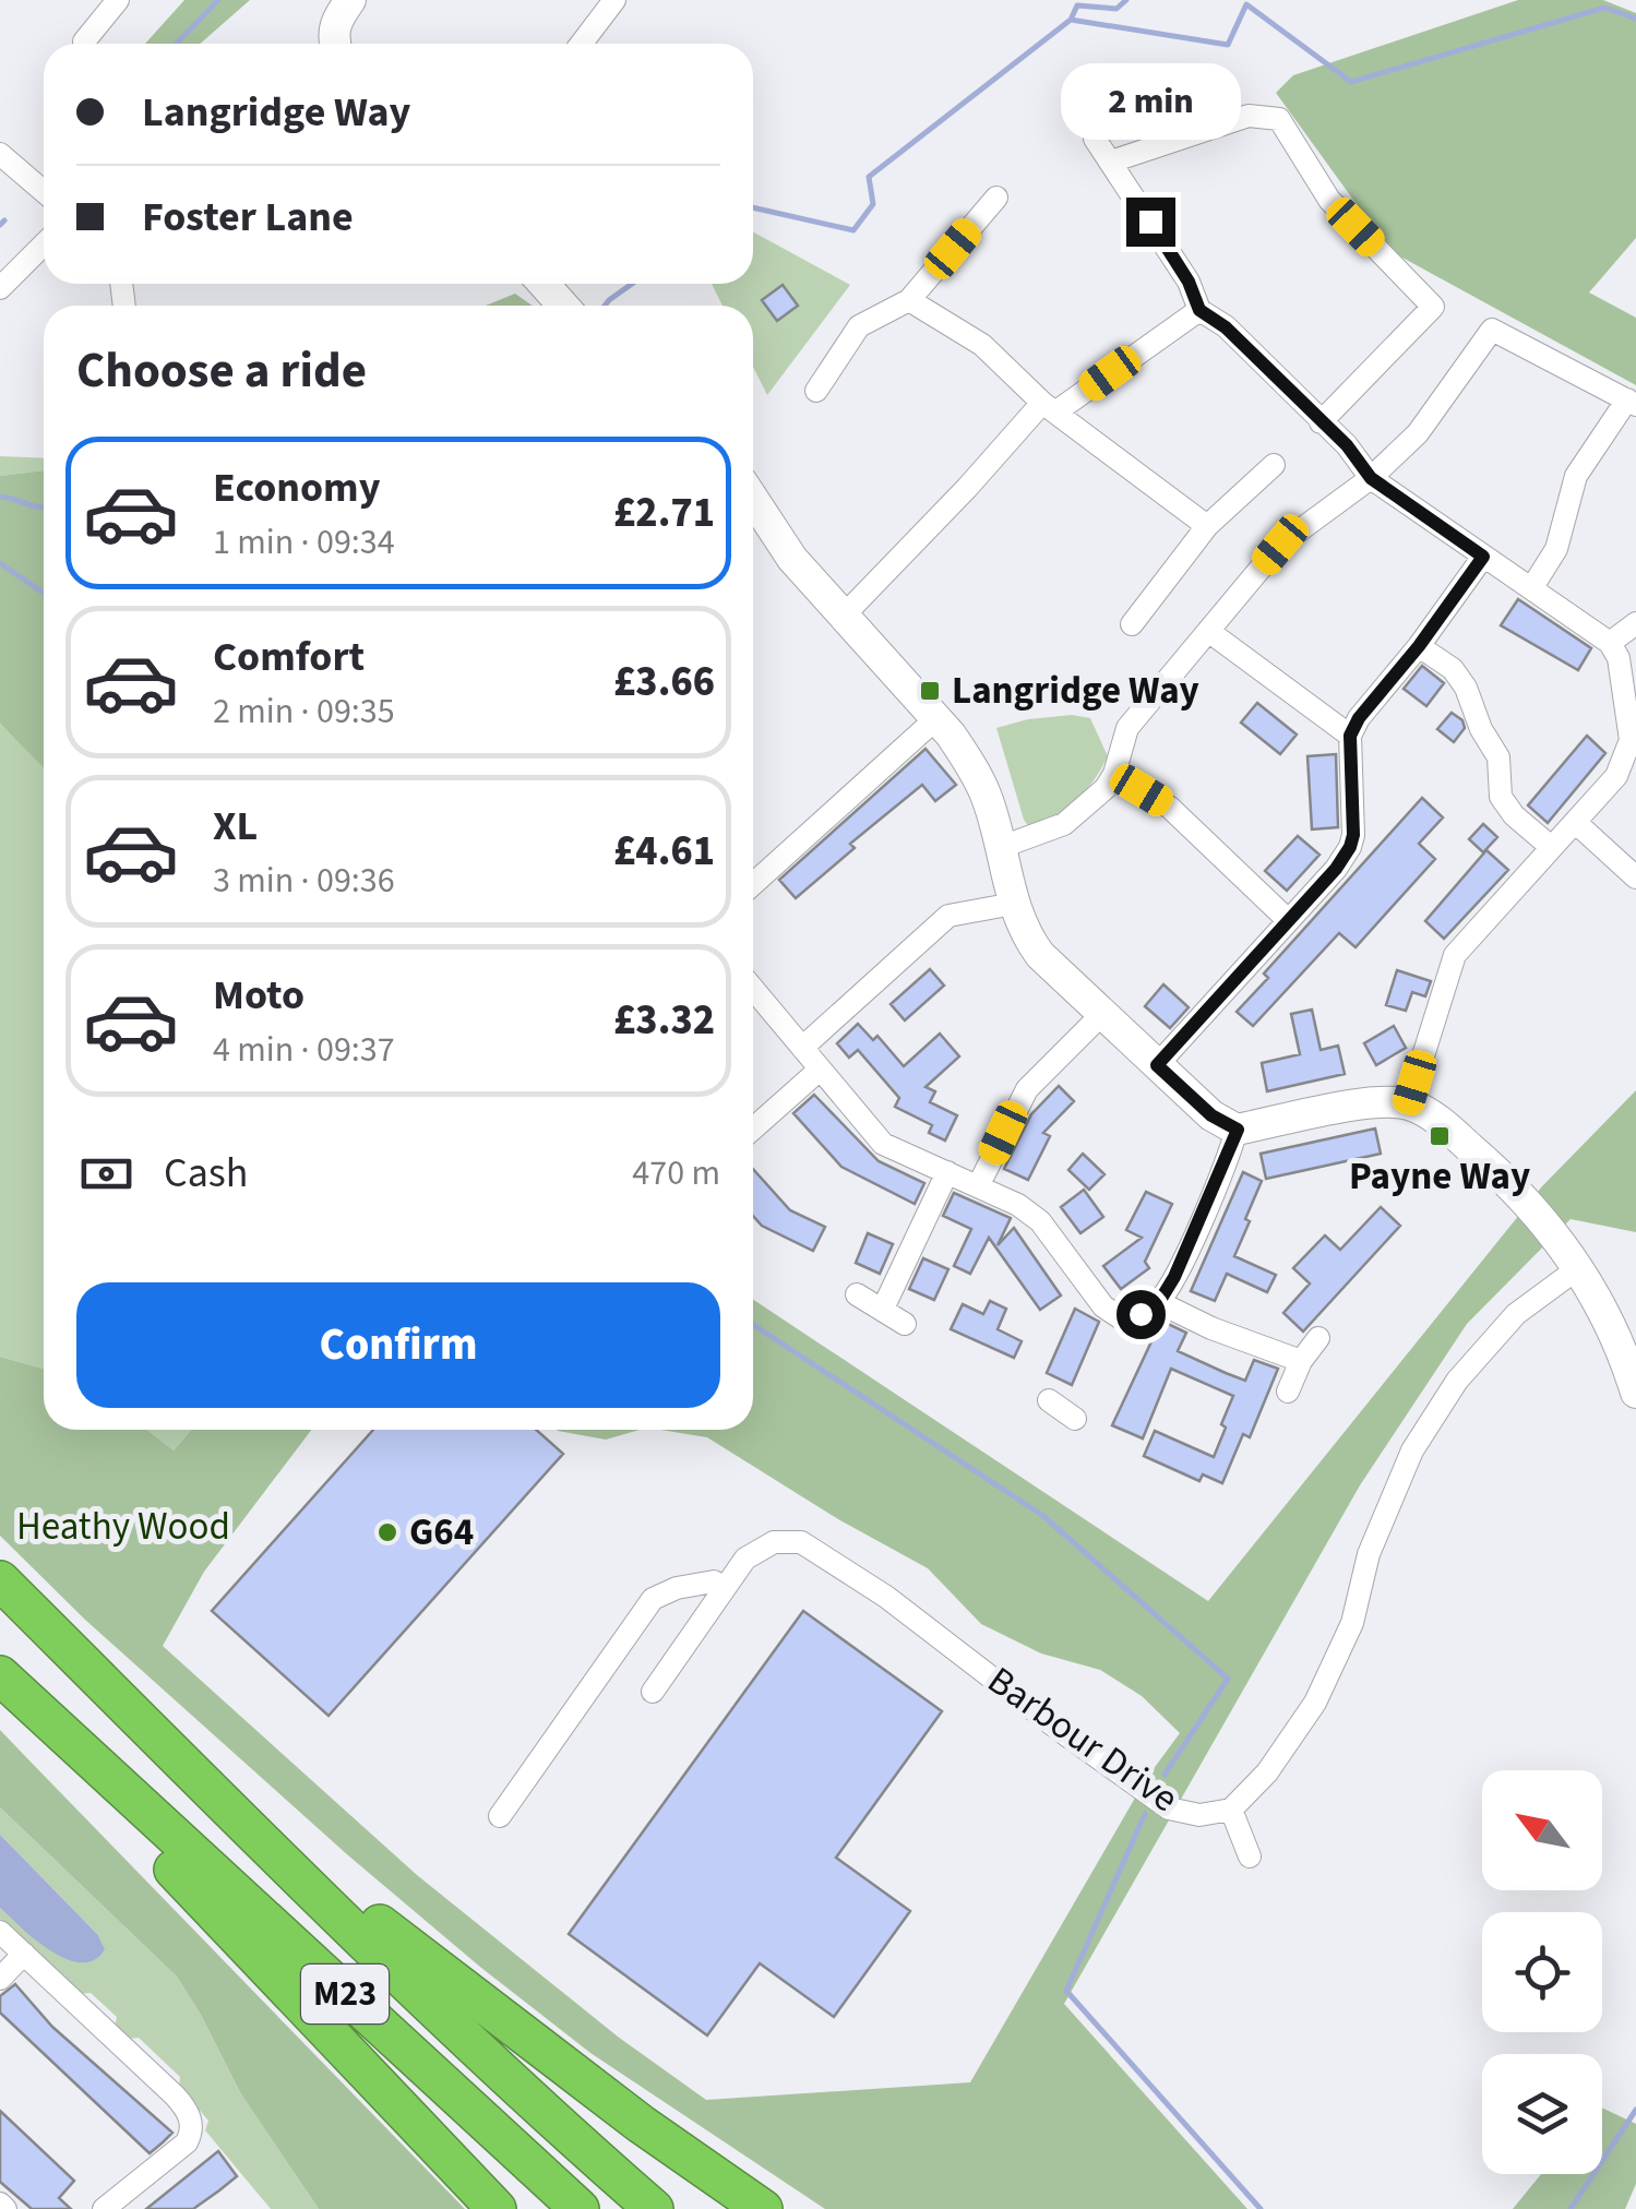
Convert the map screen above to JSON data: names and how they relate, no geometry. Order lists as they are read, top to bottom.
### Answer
{
  "streets": {
    "highway": ["M23"],
    "street": ["Barbour Drive"]
  },
  "parks": ["Heathy Wood"],
  "places": {
    "transit": ["Langridge Way", "Payne Way"],
    "other": ["G64"]
  },
  "north": "top left",
  "page": {
    "banner": ["Langridge Way", "Foster Lane"],
    "bubble": "2 min",
    "heading": "Choose a ride",
    "list": [
      {
        "name": "Economy",
        "note": "1 min · 09:34",
        "value": "£2.71"
      },
      {
        "name": "Comfort",
        "note": "2 min · 09:35",
        "value": "£3.66"
      },
      {
        "name": "XL",
        "note": "3 min · 09:36",
        "value": "£4.61"
      },
      {
        "name": "Moto",
        "note": "4 min · 09:37",
        "value": "£3.32"
      }
    ],
    "pay": ["Cash", "470 m"],
    "buttons": "Confirm"
  }
}
